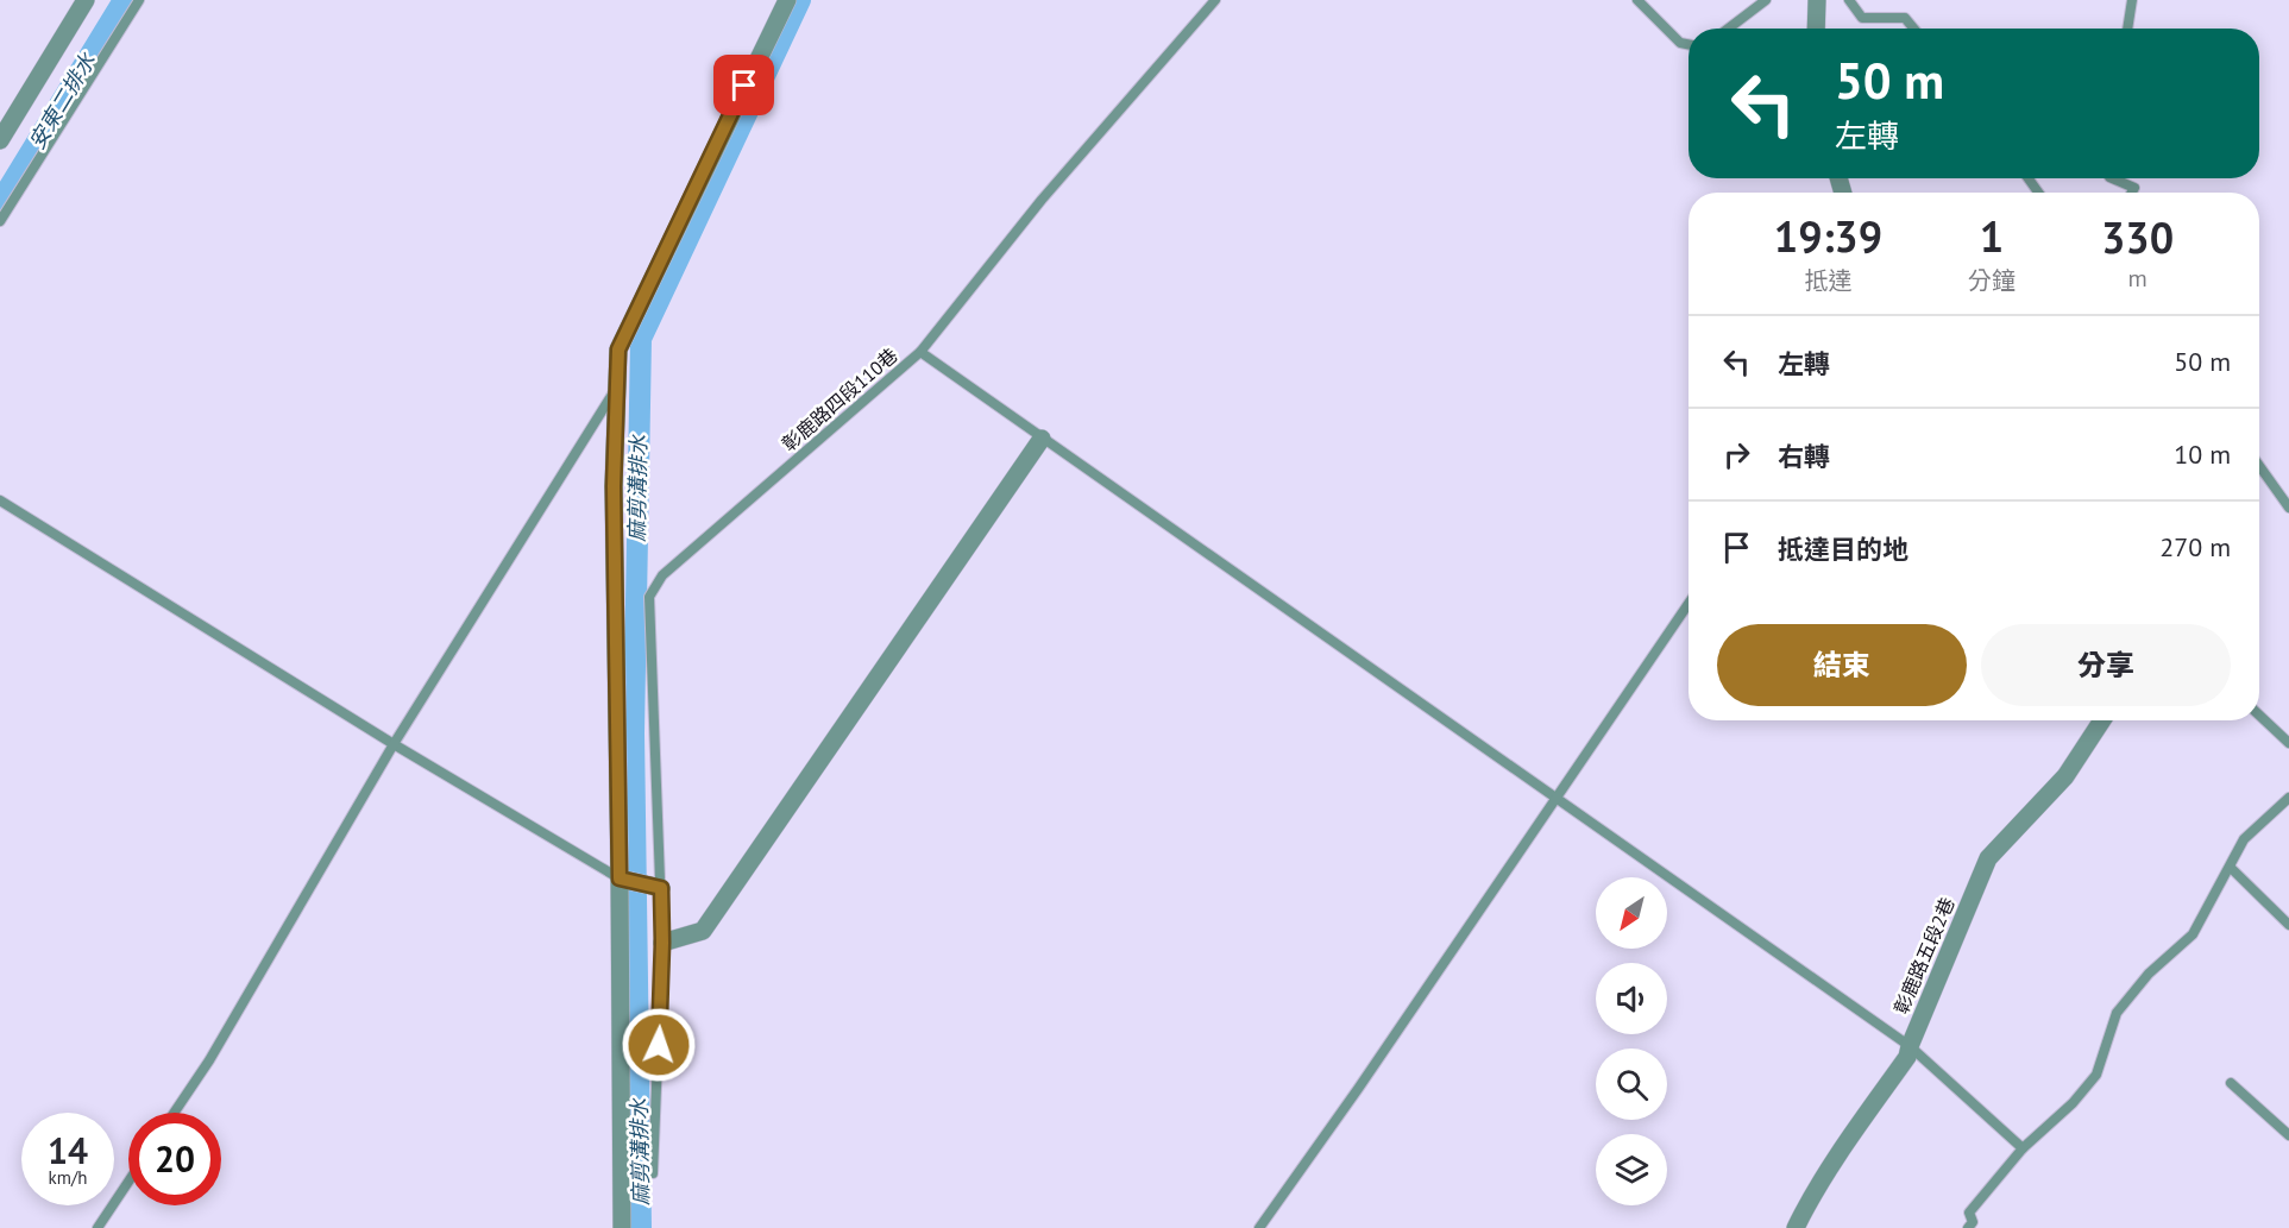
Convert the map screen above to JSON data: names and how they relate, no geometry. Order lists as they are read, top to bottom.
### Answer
{
  "streets": {
    "street": ["彰鹿路五段2巷"],
    "lane": ["彰鹿路四段110巷"]
  },
  "water": ["安東二排水", "麻剪溝排水"],
  "north": "bottom left",
  "page": {
    "turn": ["50 m", "左轉"],
    "eta": [
      "19:39",
      "抵達",
      "1",
      "分鐘",
      "330",
      "m"
    ],
    "list": [
      {
        "name": "左轉",
        "value": "50 m"
      },
      {
        "name": "右轉",
        "value": "10 m"
      },
      {
        "name": "抵達目的地",
        "value": "270 m"
      }
    ],
    "buttons": ["結束", "分享"],
    "speed": "14 km/h",
    "limit": "20"
  }
}
